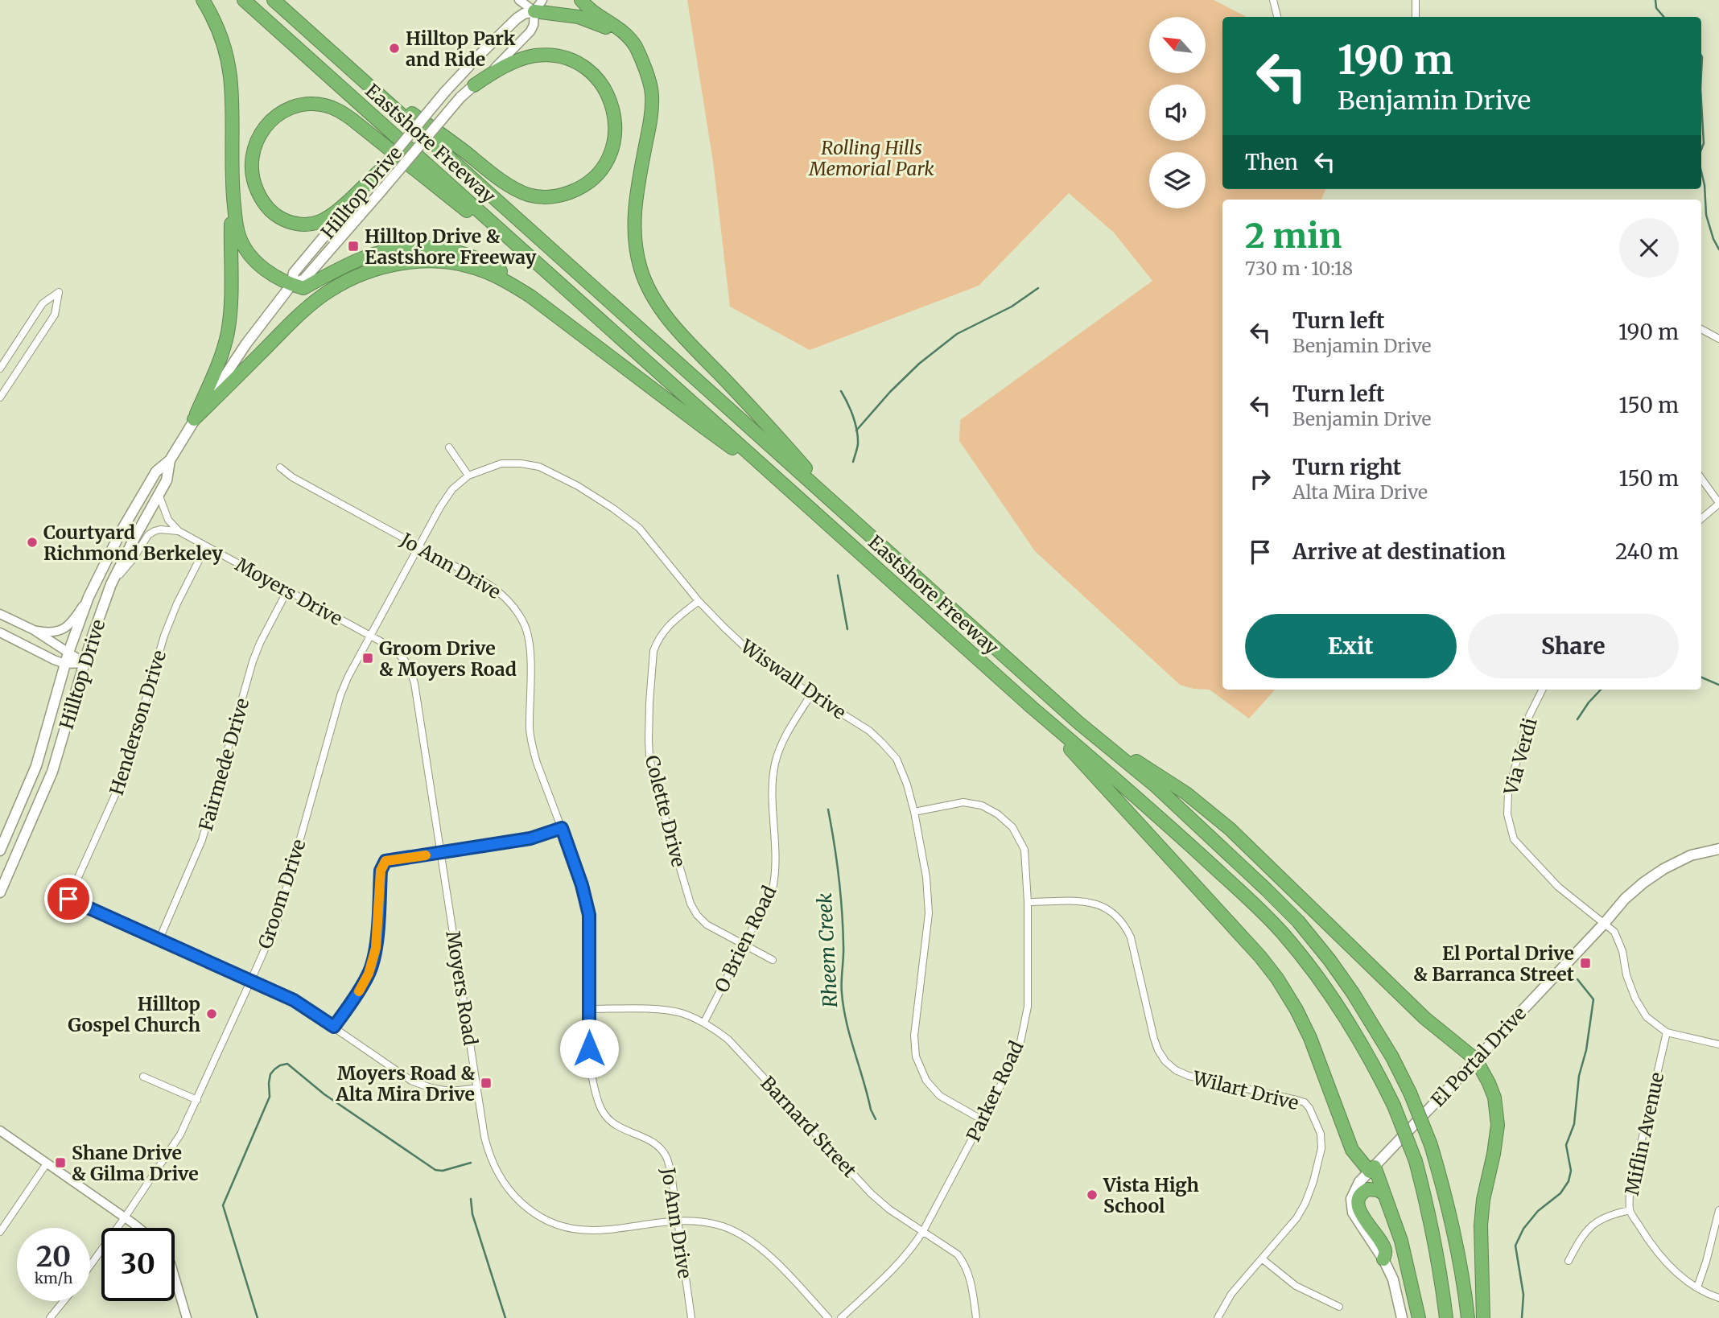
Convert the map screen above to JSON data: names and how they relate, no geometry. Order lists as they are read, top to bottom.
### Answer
{
  "streets": {
    "highway": ["Eastshore Freeway"],
    "main road": ["Hilltop Drive", "El Portal Drive"],
    "street": [
      "Jo Ann Drive",
      "Moyers Drive",
      "Wiswall Drive",
      "Henderson Drive",
      "Via Verdi",
      "Fairmede Drive",
      "Colette Drive",
      "Groom Drive",
      "O Brien Road",
      "Moyers Road",
      "Wilart Drive",
      "Parker Road",
      "Barnard Street",
      "Miflin Avenue"
    ]
  },
  "crossings": [
    ["Jo Ann Drive", "Wiswall Drive"],
    ["Jo Ann Drive", "Moyers Road"],
    ["Jo Ann Drive", "Barnard Street"],
    ["Moyers Drive", "Wiswall Drive"],
    ["Moyers Drive", "Henderson Drive"],
    ["Moyers Drive", "Fairmede Drive"],
    ["Moyers Drive", "Groom Drive"],
    ["Moyers Drive", "Moyers Road"],
    ["Wiswall Drive", "Colette Drive"],
    ["Wiswall Drive", "Groom Drive"],
    ["Wiswall Drive", "O Brien Road"],
    ["Wiswall Drive", "Moyers Road"],
    ["Wiswall Drive", "Parker Road"],
    ["Henderson Drive", "Fairmede Drive"],
    ["Via Verdi", "El Portal Drive"],
    ["Via Verdi", "Miflin Avenue"],
    ["Colette Drive", "O Brien Road"],
    ["Groom Drive", "Moyers Road"],
    ["O Brien Road", "Barnard Street"],
    ["Wilart Drive", "Parker Road"],
    ["Parker Road", "Barnard Street"]
  ],
  "water": ["Rheem Creek"],
  "parks": ["Rolling Hills Memorial Park"],
  "places": {
    "other": [
      "Hilltop Park and Ride",
      "Courtyard Richmond Berkeley",
      "Hilltop Gospel Church",
      "Vista High School"
    ],
    "transit": [
      "Hilltop Drive & Eastshore Freeway",
      "Groom Drive & Moyers Road",
      "El Portal Drive & Barranca Street",
      "Moyers Road & Alta Mira Drive",
      "Shane Drive & Gilma Drive"
    ]
  },
  "north": "top left",
  "page": {
    "turn": ["190 m", "Benjamin Drive"],
    "then": "Then",
    "heading": ["2 min", "730 m · 10:18"],
    "list": [
      {
        "name": "Turn left",
        "note": "Benjamin Drive",
        "value": "190 m"
      },
      {
        "name": "Turn left",
        "note": "Benjamin Drive",
        "value": "150 m"
      },
      {
        "name": "Turn right",
        "note": "Alta Mira Drive",
        "value": "150 m"
      },
      {
        "name": "Arrive at destination",
        "value": "240 m"
      }
    ],
    "buttons": ["Exit", "Share"],
    "speed": "20 km/h",
    "limit": "30"
  }
}
